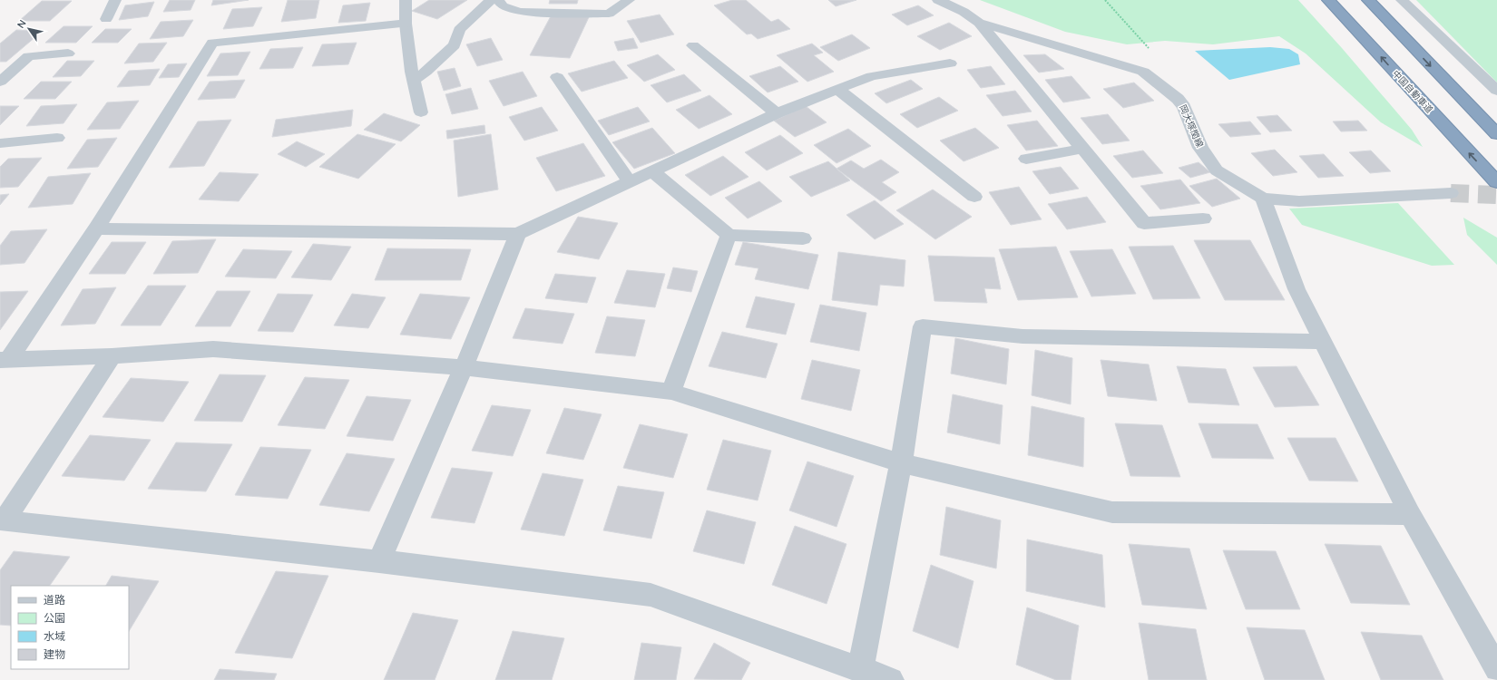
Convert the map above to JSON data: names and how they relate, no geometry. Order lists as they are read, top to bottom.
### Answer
{
  "streets": {
    "highway": ["中国自動車道"],
    "street": ["岡大塚閏線"]
  },
  "legend": [
    "道路",
    "公園",
    "水域",
    "建物"
  ],
  "north": "top left"
}
